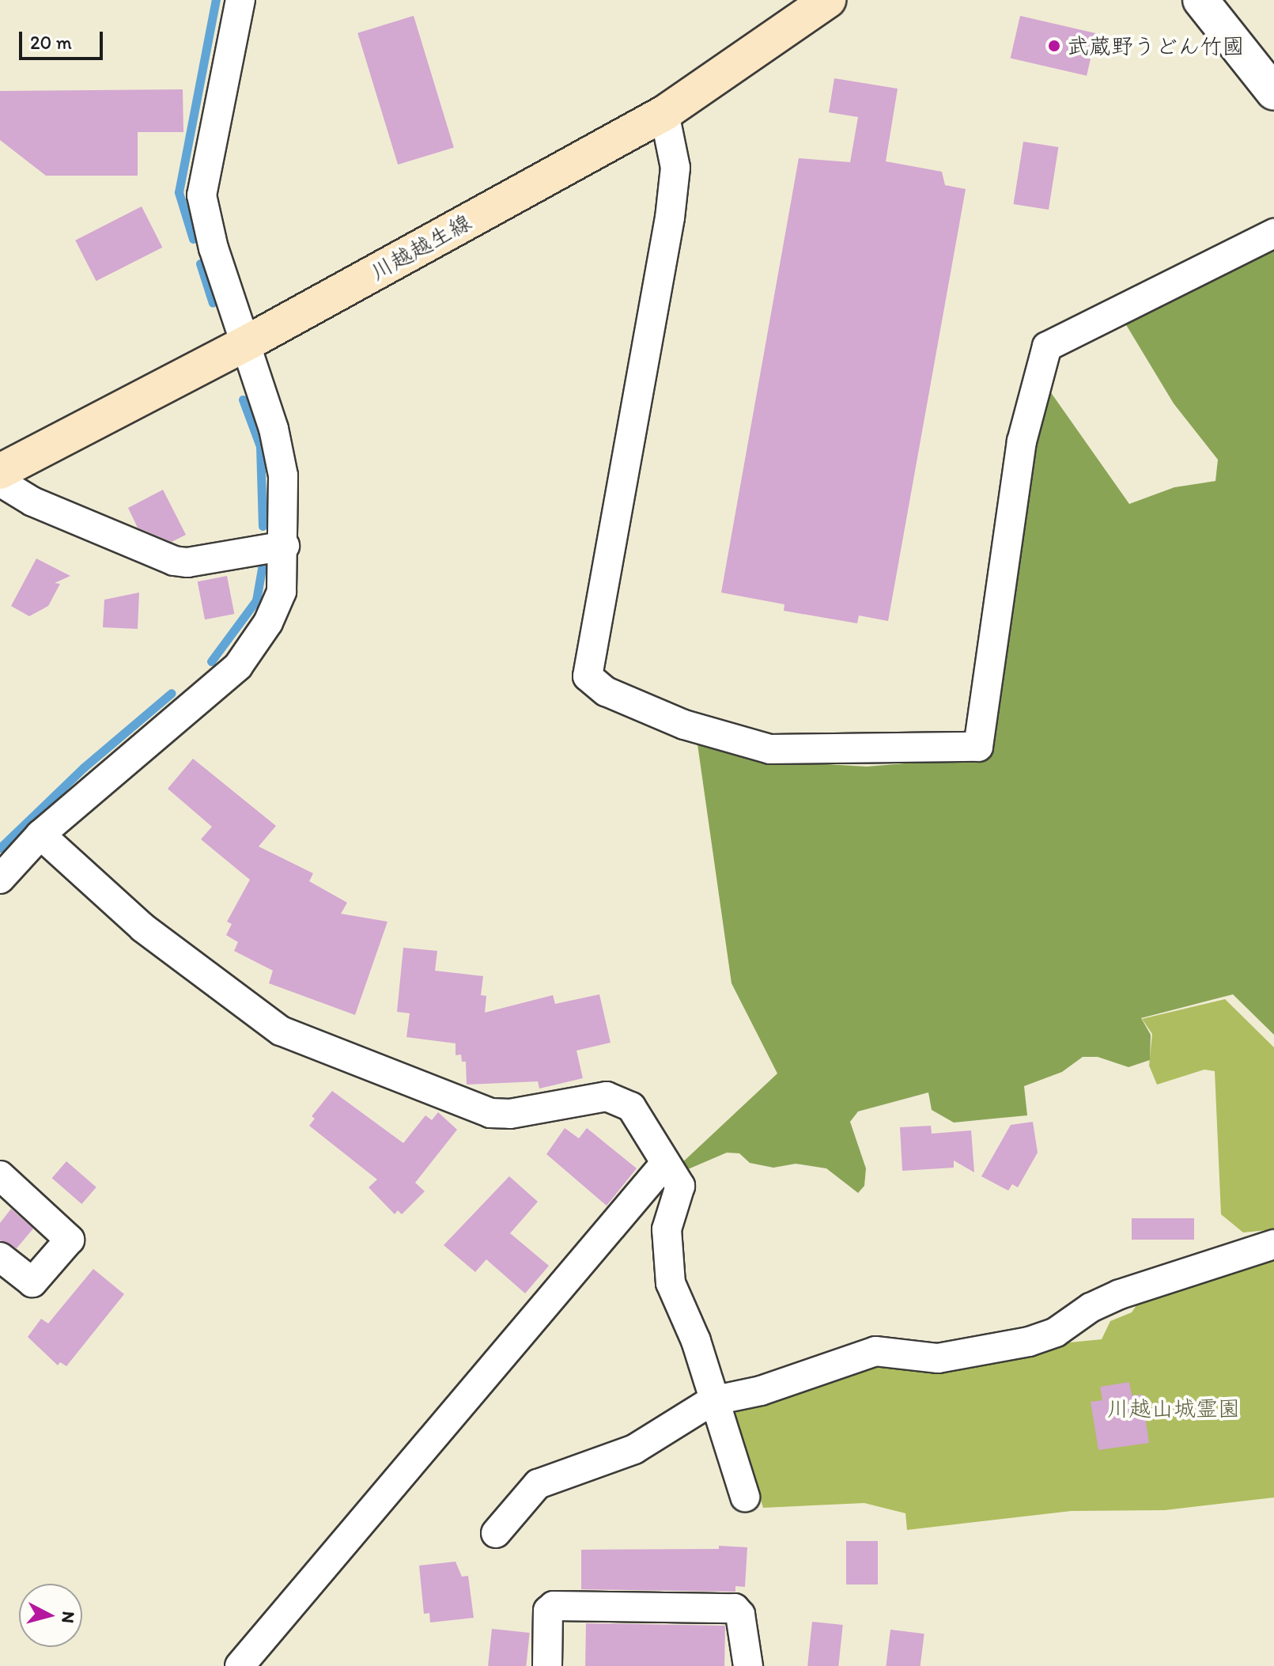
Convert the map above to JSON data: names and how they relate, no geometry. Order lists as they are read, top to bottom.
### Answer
{
  "streets": {
    "main road": ["川越越生線"]
  },
  "parks": ["川越山城霊園"],
  "places": ["武蔵野うどん竹國"],
  "scale_bar": "20 m",
  "north": "right"
}
